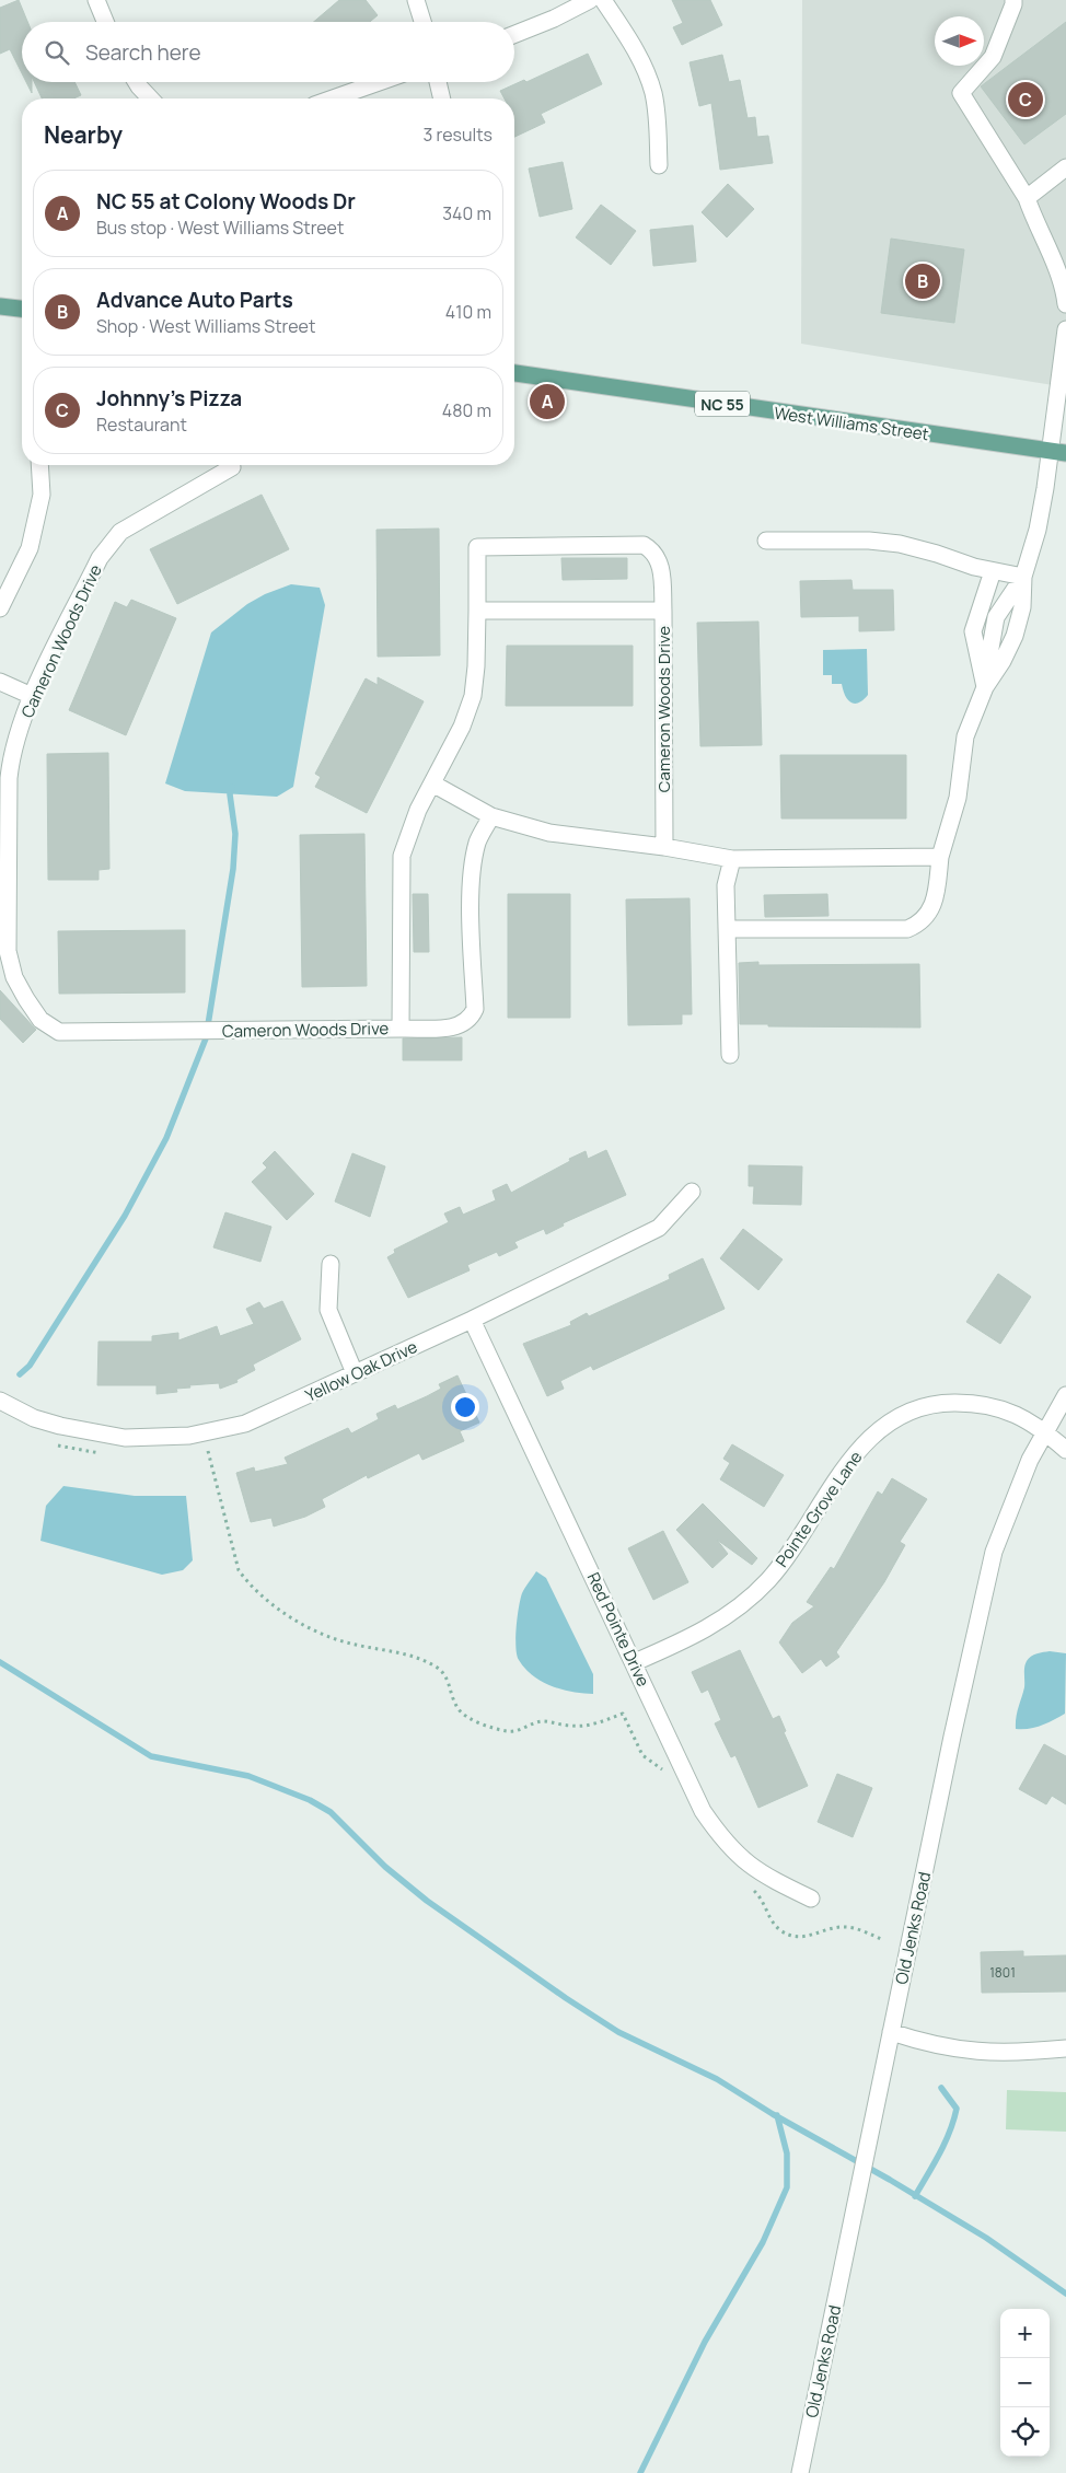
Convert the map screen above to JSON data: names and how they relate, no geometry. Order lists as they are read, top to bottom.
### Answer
{
  "streets": {
    "main road": ["NC 55", "West Williams Street"],
    "street": [
      "Cameron Woods Drive",
      "Yellow Oak Drive",
      "Pointe Grove Lane",
      "Red Pointe Drive",
      "Old Jenks Road"
    ]
  },
  "crossings": [
    ["Yellow Oak Drive", "Red Pointe Drive"],
    ["Pointe Grove Lane", "Red Pointe Drive"],
    ["Pointe Grove Lane", "Old Jenks Road"]
  ],
  "house_numbers": ["1801"],
  "north": "right",
  "page": {
    "search": "Search here",
    "pins": ["C", "B", "A"],
    "heading": ["Nearby", "3 results"],
    "list": [
      {
        "mark": "A",
        "name": "NC 55 at Colony Woods Dr",
        "note": "Bus stop · West Williams Street",
        "value": "340 m"
      },
      {
        "mark": "B",
        "name": "Advance Auto Parts",
        "note": "Shop · West Williams Street",
        "value": "410 m"
      },
      {
        "mark": "C",
        "name": "Johnny's Pizza",
        "note": "Restaurant",
        "value": "480 m"
      }
    ],
    "map_buttons": ["+", "−"]
  }
}
